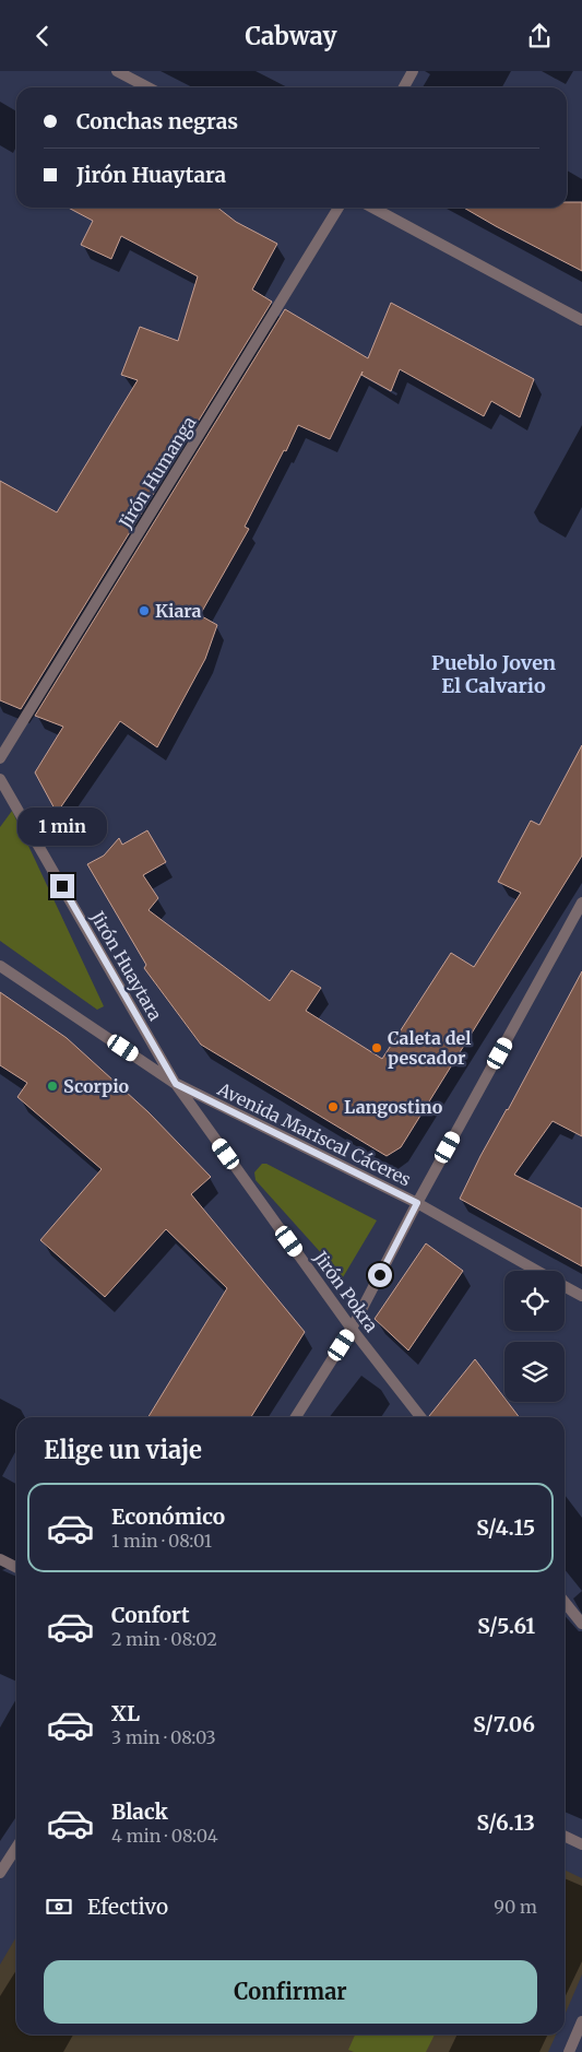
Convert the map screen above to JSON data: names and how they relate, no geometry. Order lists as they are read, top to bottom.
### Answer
{
  "streets": {
    "street": [
      "Jirón Humanga",
      "Jirón Huaytara",
      "Avenida Mariscal Cáceres",
      "Jirón Pokra"
    ]
  },
  "crossings": [
    ["Jirón Huaytara", "Avenida Mariscal Cáceres"],
    ["Jirón Huaytara", "Jirón Pokra"],
    ["Avenida Mariscal Cáceres", "Jirón Pokra"]
  ],
  "districts": ["Pueblo Joven El Calvario"],
  "places": [
    "Kiara",
    "Caleta del pescador",
    "Scorpio",
    "Langostino"
  ],
  "page": {
    "header": "Cabway",
    "banner": ["Conchas negras", "Jirón Huaytara"],
    "bubble": "1 min",
    "heading": "Elige un viaje",
    "list": [
      {
        "name": "Económico",
        "note": "1 min · 08:01",
        "value": "S/4.15"
      },
      {
        "name": "Confort",
        "note": "2 min · 08:02",
        "value": "S/5.61"
      },
      {
        "name": "XL",
        "note": "3 min · 08:03",
        "value": "S/7.06"
      },
      {
        "name": "Black",
        "note": "4 min · 08:04",
        "value": "S/6.13"
      }
    ],
    "pay": ["Efectivo", "90 m"],
    "buttons": "Confirmar"
  }
}
